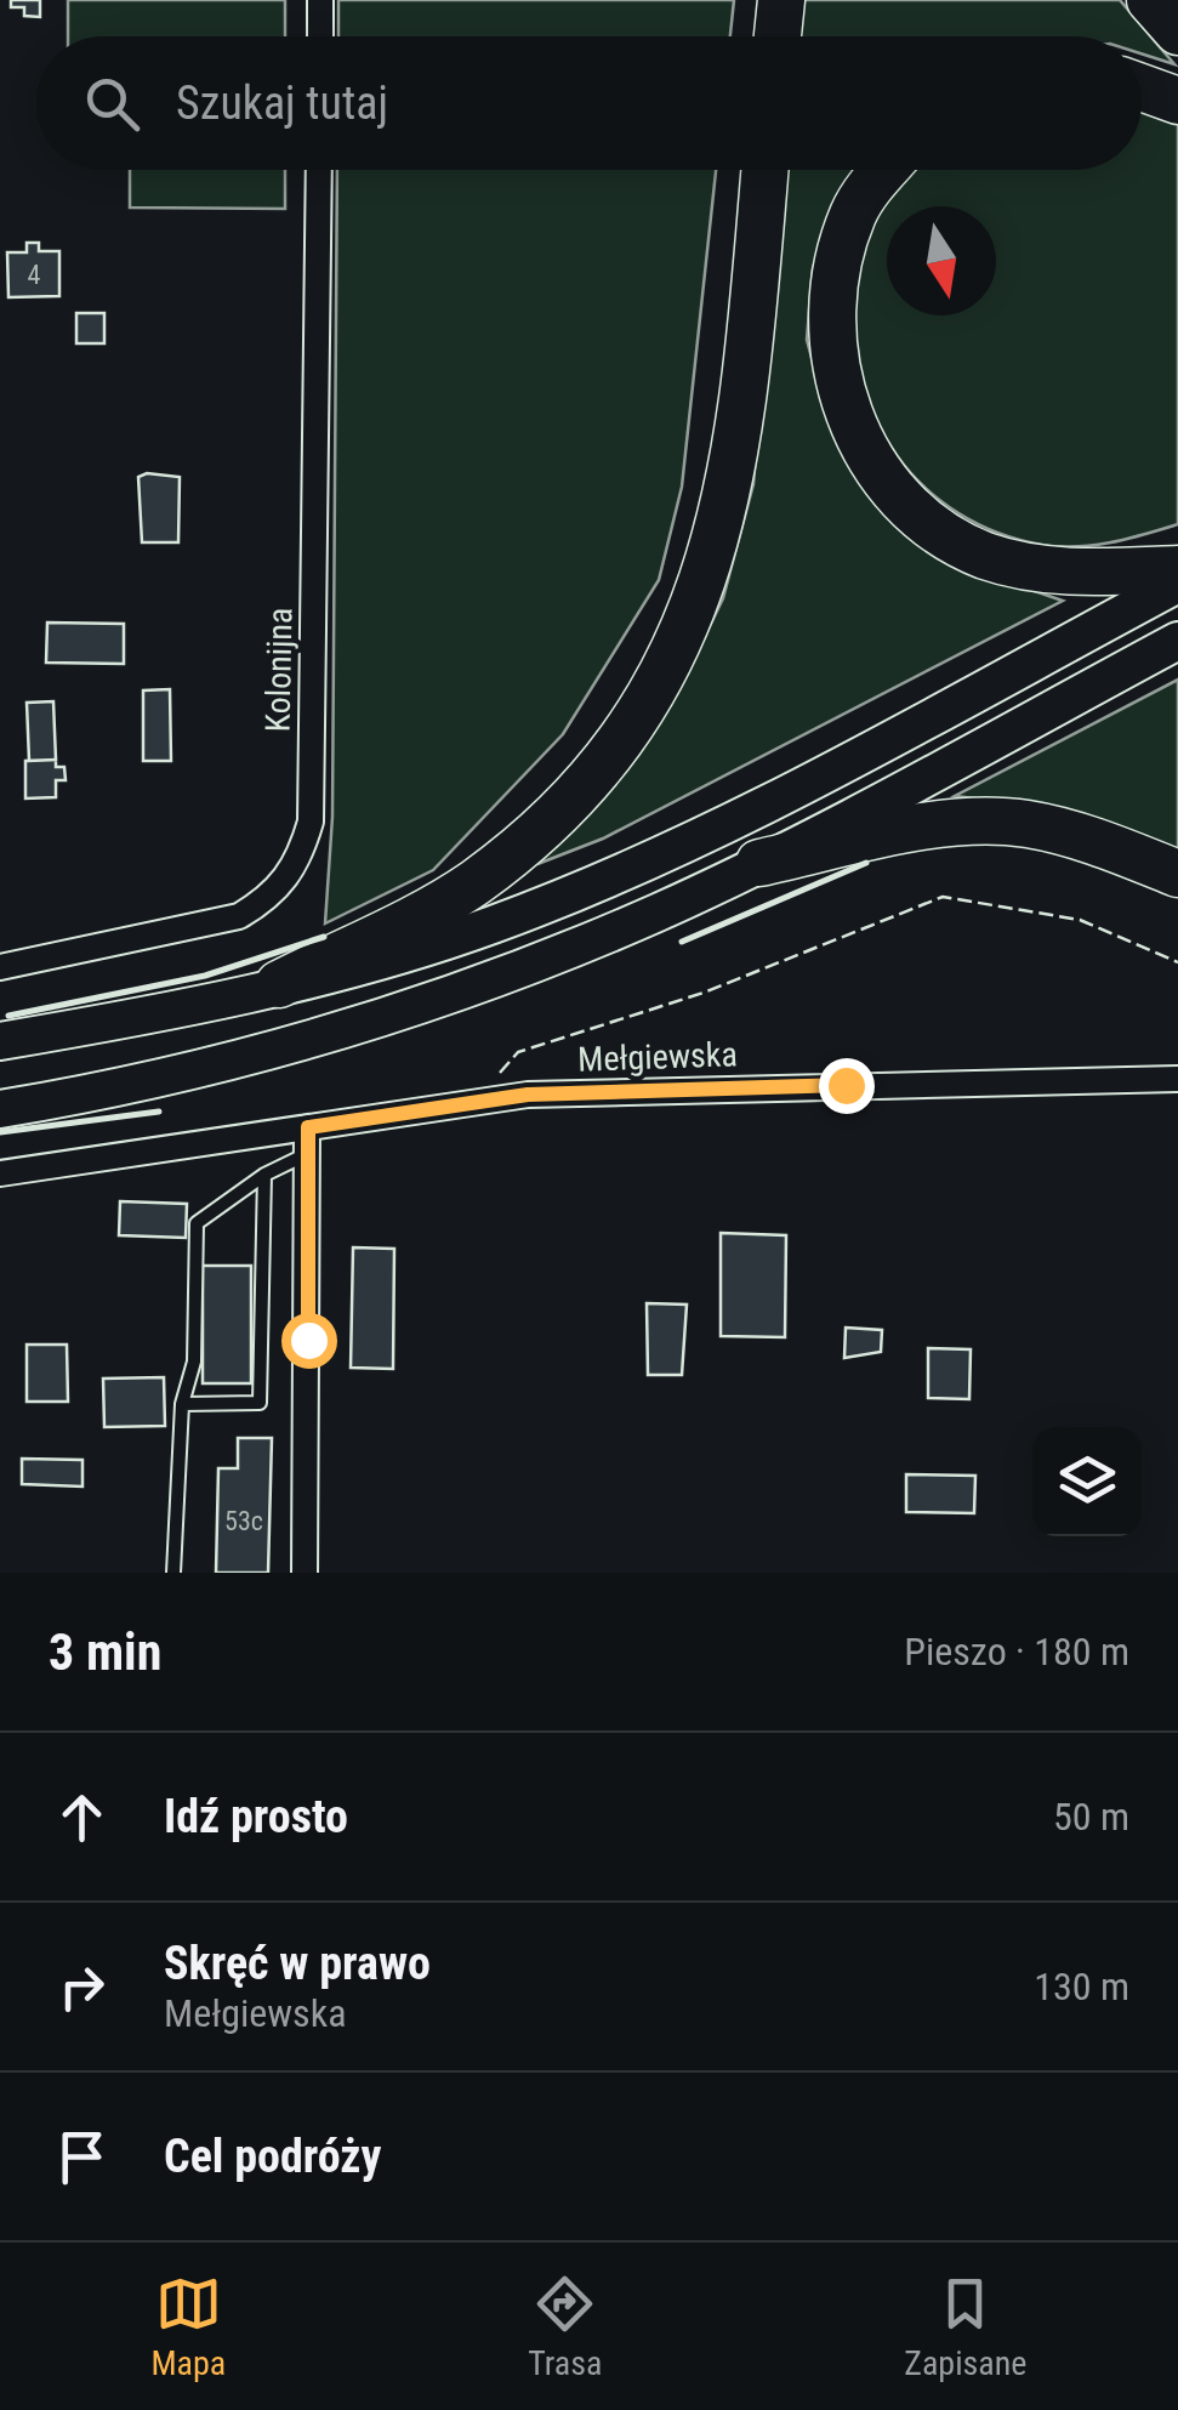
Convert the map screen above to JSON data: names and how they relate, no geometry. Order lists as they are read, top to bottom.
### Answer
{
  "streets": {
    "street": ["Kolonijna", "Mełgiewska"]
  },
  "house_numbers": ["4", "53c"],
  "north": "bottom",
  "page": {
    "search": "Szukaj tutaj",
    "heading": ["3 min", "Pieszo · 180 m"],
    "list": [
      ["Idź prosto", "50 m"],
      ["Skręć w prawo", "Mełgiewska", "130 m"],
      "Cel podróży"
    ],
    "nav": ["Mapa", "Trasa", "Zapisane"]
  }
}
